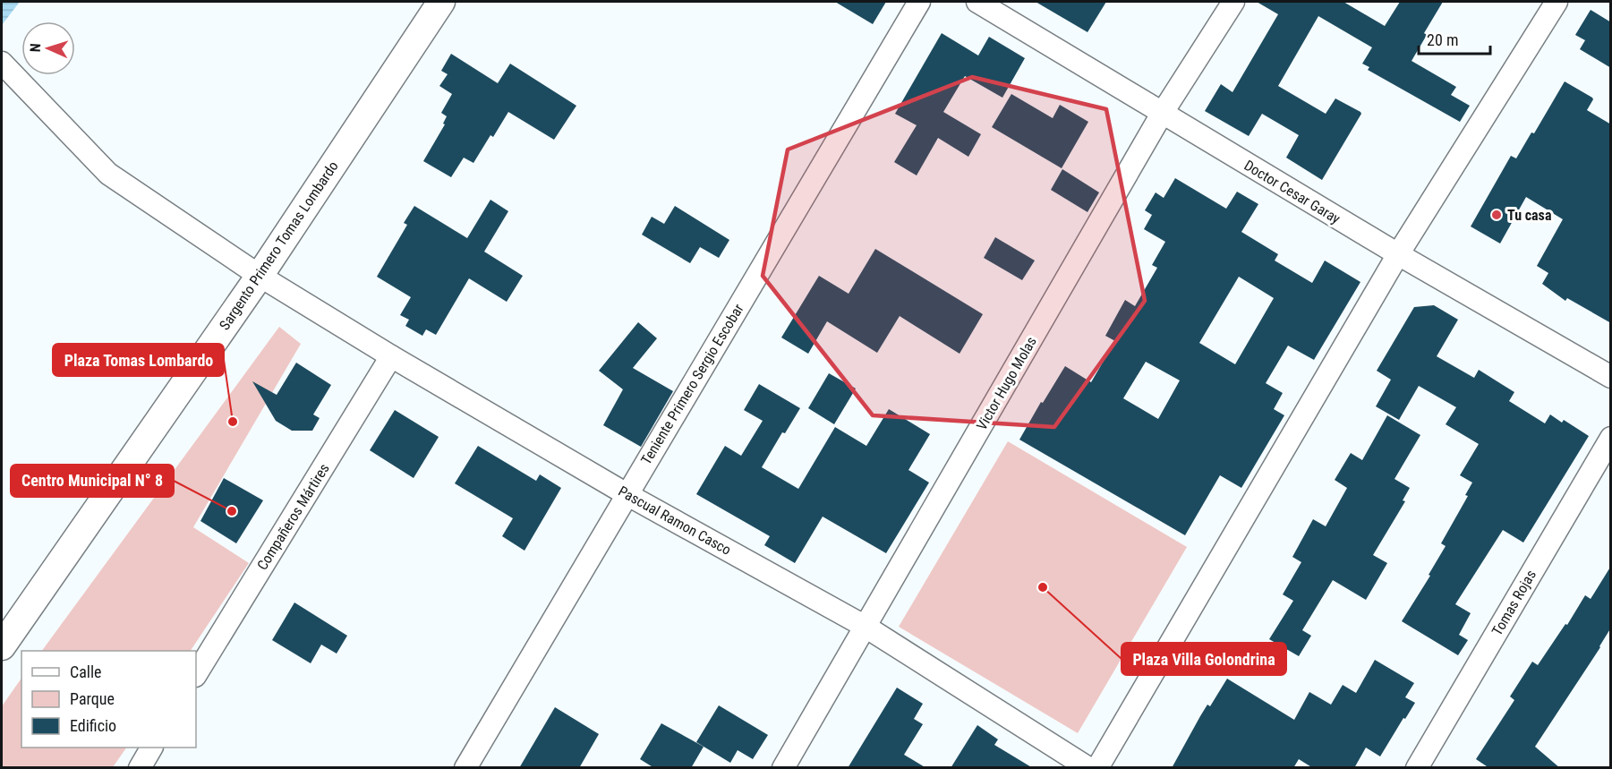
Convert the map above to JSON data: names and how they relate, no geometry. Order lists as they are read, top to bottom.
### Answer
{
  "streets": {
    "street": [
      "Doctor Cesar Garay",
      "Sargento Primero Tomas Lombardo",
      "Victor Hugo Molas",
      "Teniente Primero Sergio Escobar",
      "Compañeros Mártires",
      "Pascual Ramon Casco",
      "Tomas Rojas"
    ]
  },
  "crossings": [
    ["Doctor Cesar Garay", "Victor Hugo Molas"],
    ["Sargento Primero Tomas Lombardo", "Pascual Ramon Casco"],
    ["Victor Hugo Molas", "Pascual Ramon Casco"],
    ["Teniente Primero Sergio Escobar", "Pascual Ramon Casco"],
    ["Compañeros Mártires", "Pascual Ramon Casco"]
  ],
  "places": [
    "Tu casa",
    "Plaza Tomas Lombardo",
    "Centro Municipal N° 8",
    "Plaza Villa Golondrina"
  ],
  "legend": ["Calle", "Parque", "Edificio"],
  "scale_bar": "20 m",
  "north": "left"
}
